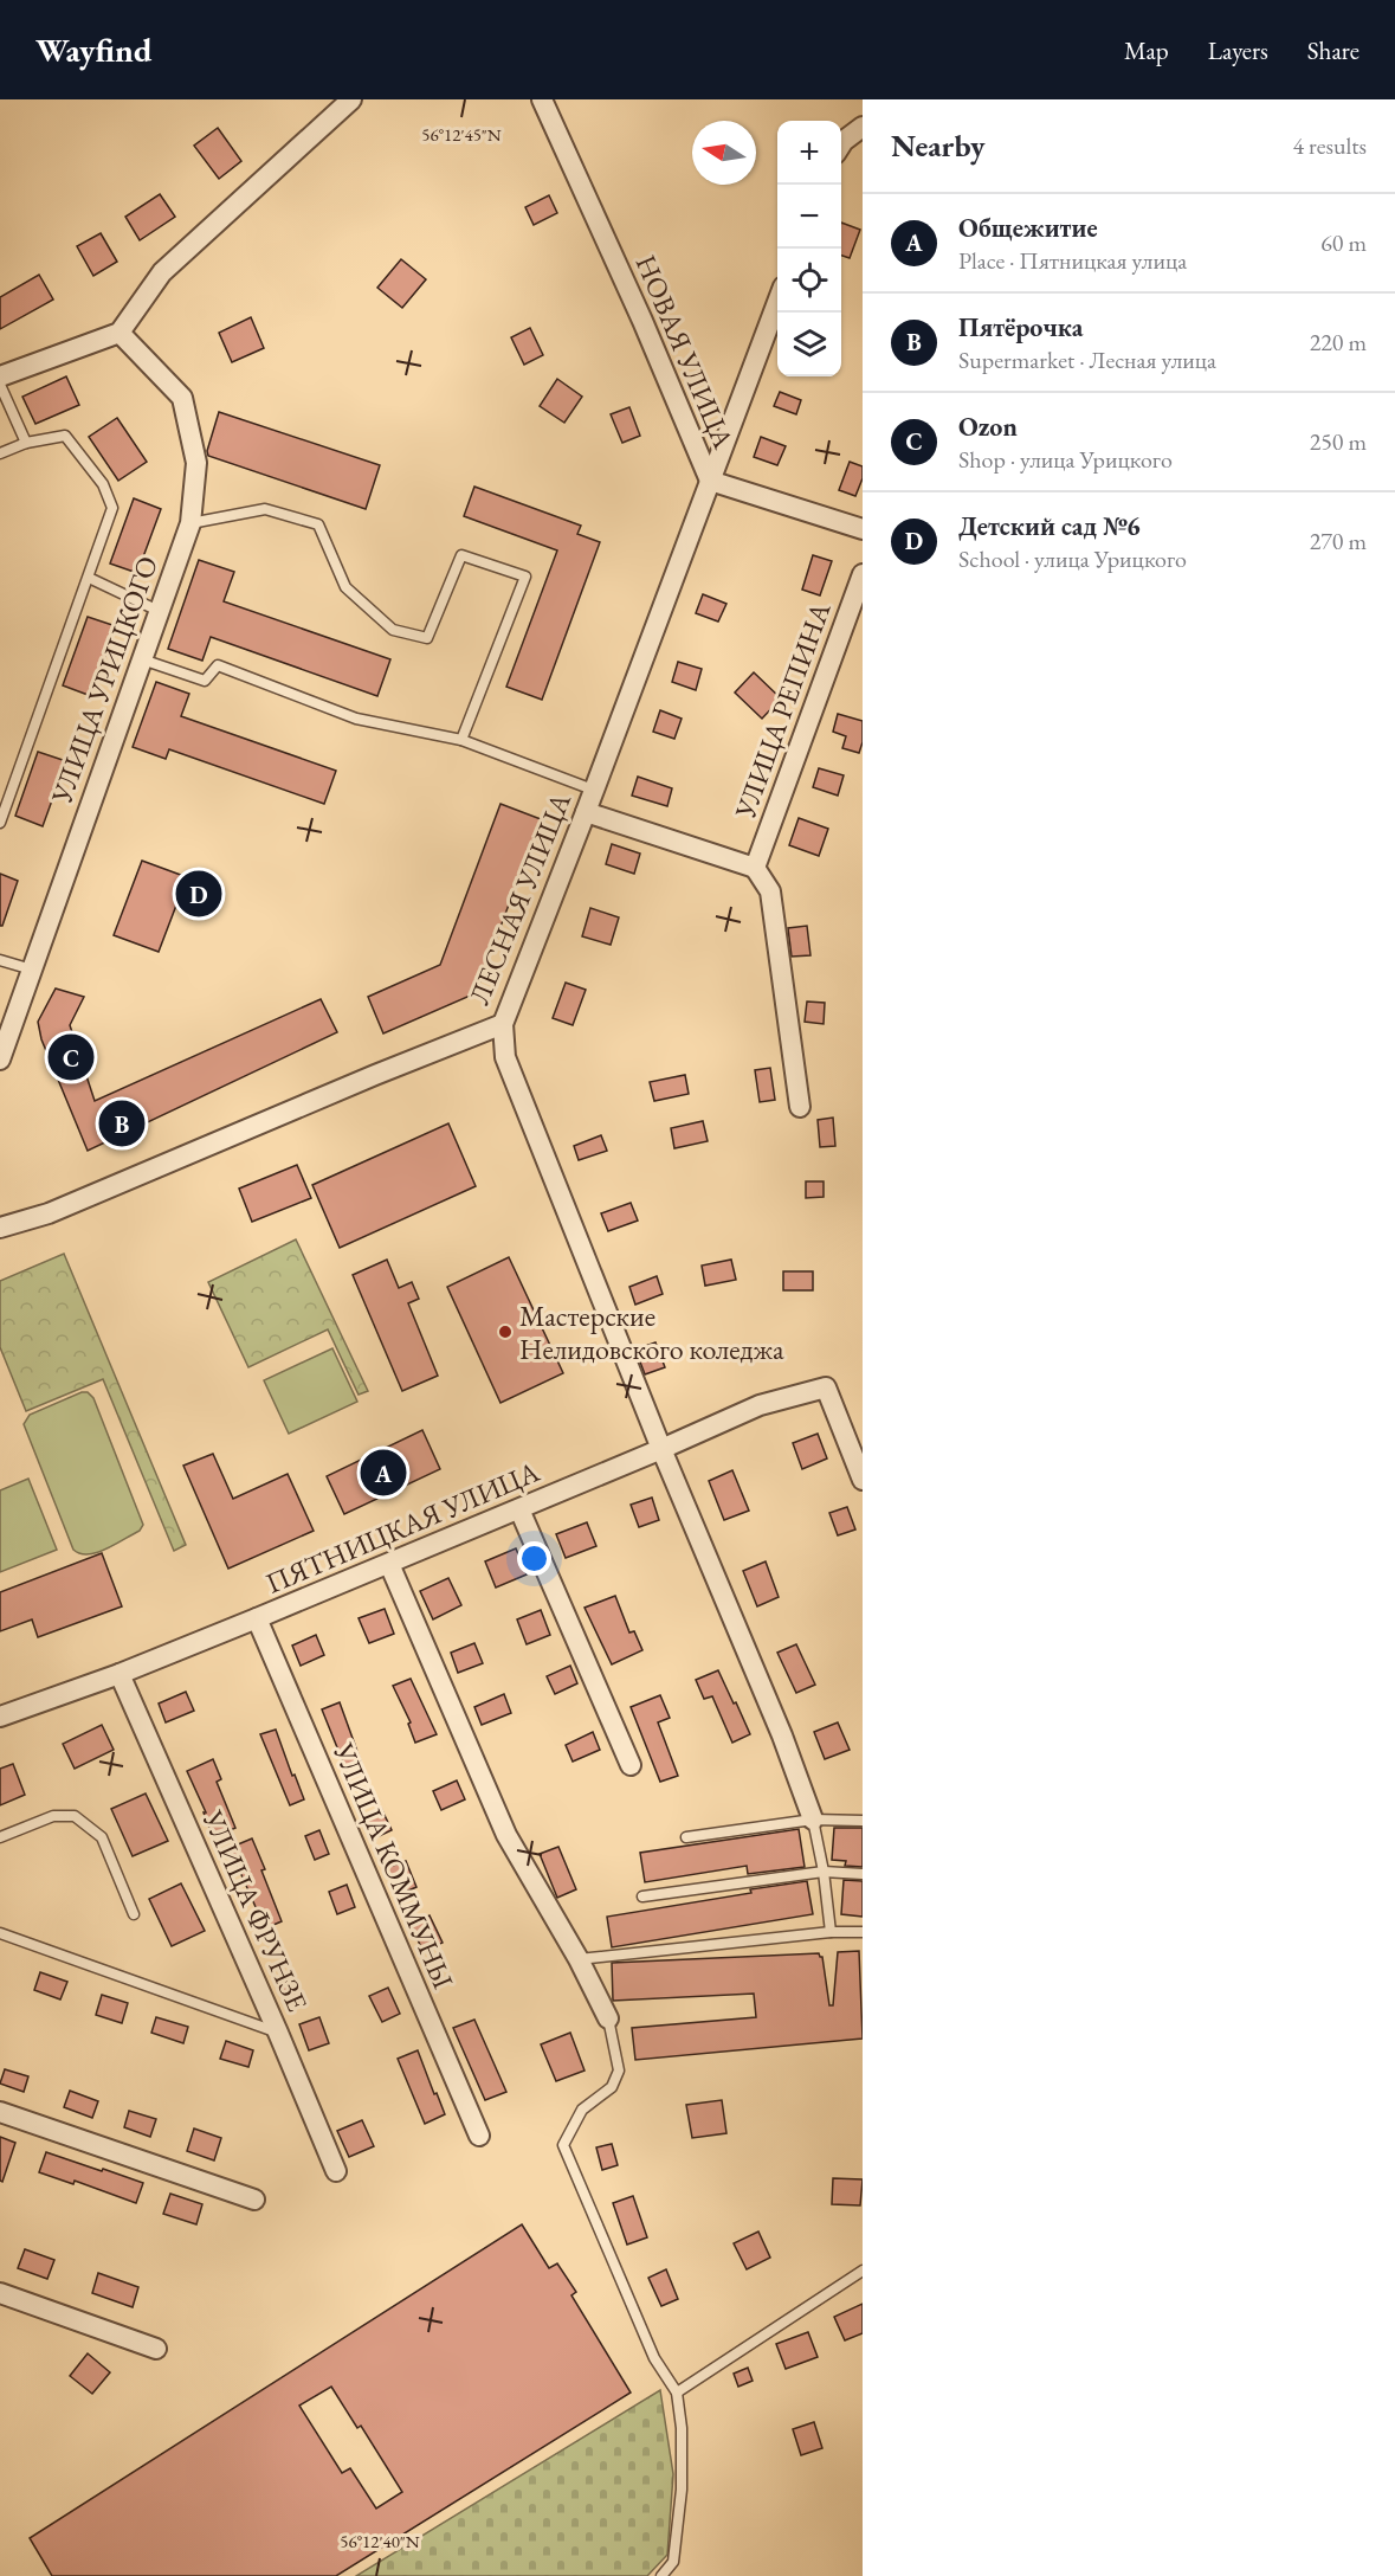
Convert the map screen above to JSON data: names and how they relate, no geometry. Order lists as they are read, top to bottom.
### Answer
{
  "streets": {
    "street": [
      "НОВАЯ УЛИЦА",
      "УЛИЦА УРИЦКОГО",
      "УЛИЦА РЕПИНА",
      "ЛЕСНАЯ УЛИЦА",
      "ПЯТНИЦКАЯ УЛИЦА",
      "УЛИЦА КОММУНЫ",
      "УЛИЦА ФРУНЗЕ"
    ]
  },
  "crossings": [
    ["НОВАЯ УЛИЦА", "ЛЕСНАЯ УЛИЦА"],
    ["ПЯТНИЦКАЯ УЛИЦА", "УЛИЦА КОММУНЫ"],
    ["ПЯТНИЦКАЯ УЛИЦА", "УЛИЦА ФРУНЗЕ"]
  ],
  "places": ["Мастерские Нелидовского коледжа"],
  "north": "left",
  "page": {
    "header": "Wayfind",
    "nav": ["Map", "Layers", "Share"],
    "heading": ["Nearby", "4 results"],
    "map_buttons": ["+", "−"],
    "list": [
      {
        "mark": "A",
        "name": "Общежитие",
        "note": "Place · Пятницкая улица",
        "value": "60 m"
      },
      {
        "mark": "B",
        "name": "Пятёрочка",
        "note": "Supermarket · Лесная улица",
        "value": "220 m"
      },
      {
        "mark": "C",
        "name": "Ozon",
        "note": "Shop · улица Урицкого",
        "value": "250 m"
      },
      {
        "mark": "D",
        "name": "Детский сад №6",
        "note": "School · улица Урицкого",
        "value": "270 m"
      }
    ],
    "pins": [
      "D",
      "C",
      "B",
      "A"
    ]
  },
  "coordinates": ["56°12'45\"N", "56°12'40\"N"]
}
